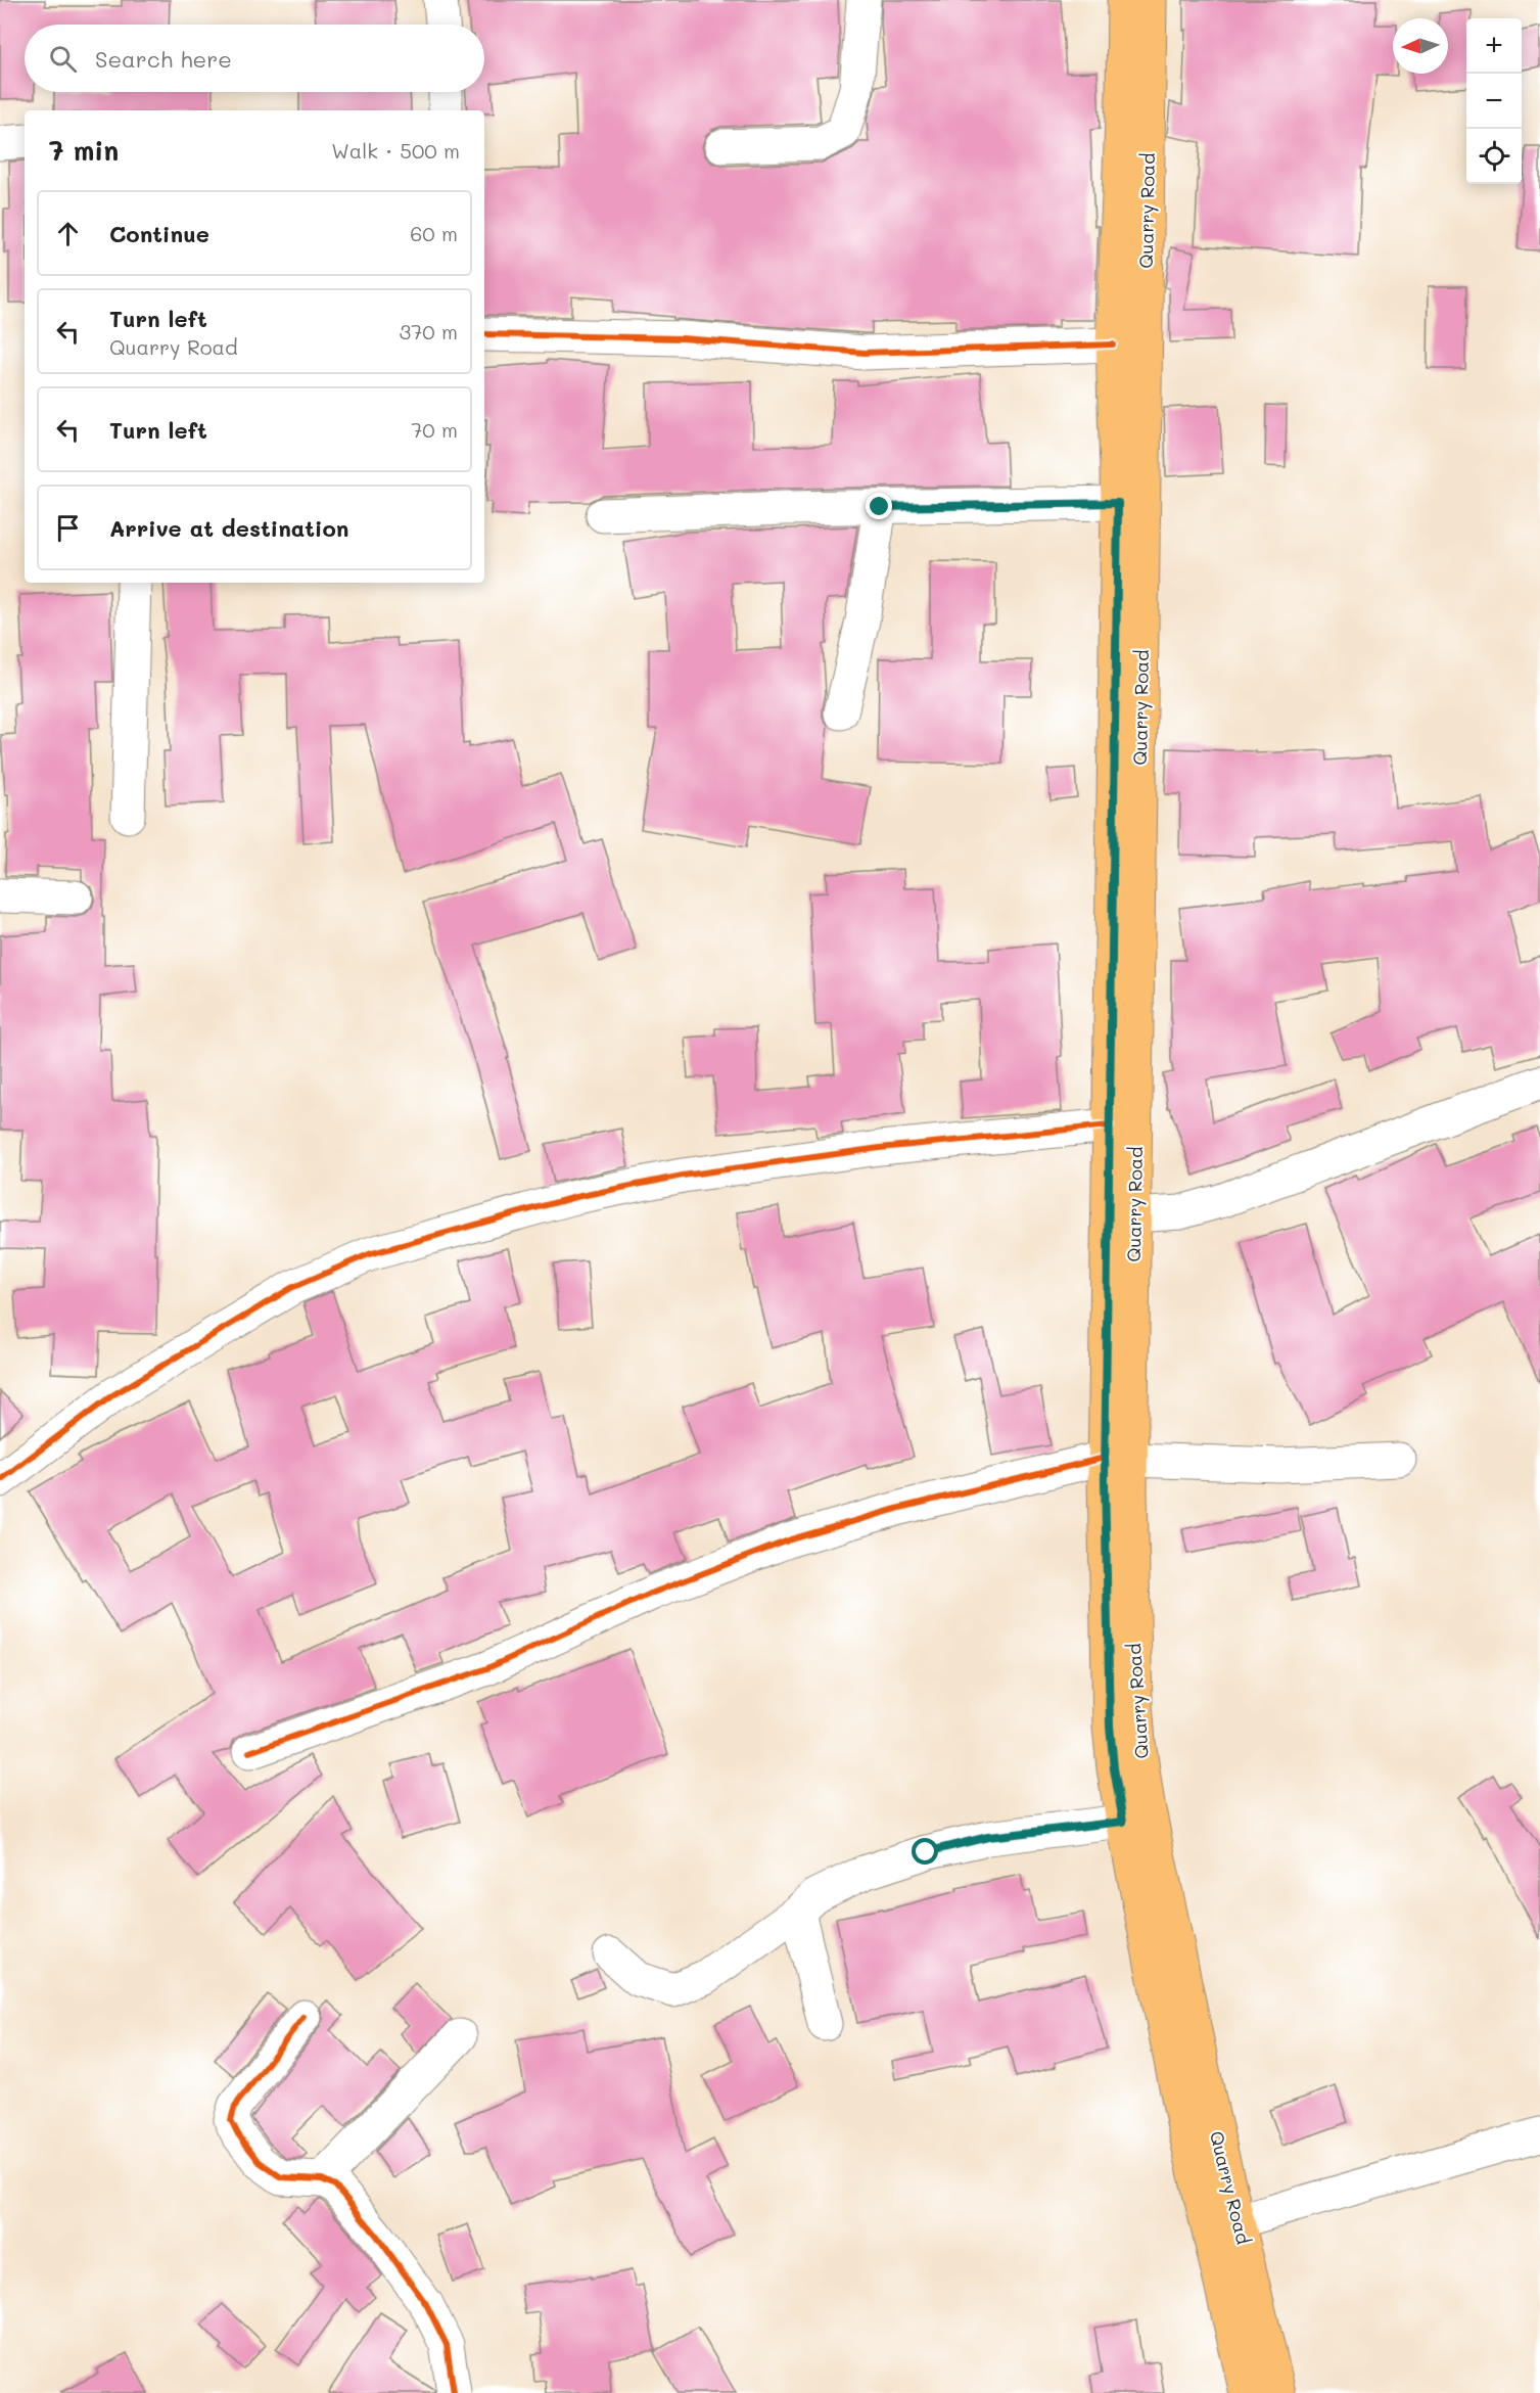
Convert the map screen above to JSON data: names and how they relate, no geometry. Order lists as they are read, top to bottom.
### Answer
{
  "streets": {
    "main road": ["Quarry Road"]
  },
  "north": "left",
  "page": {
    "map_buttons": ["+", "−"],
    "search": "Search here",
    "heading": ["7 min", "Walk · 500 m"],
    "list": [
      ["Continue", "60 m"],
      ["Turn left", "Quarry Road", "370 m"],
      ["Turn left", "70 m"],
      "Arrive at destination"
    ]
  }
}
